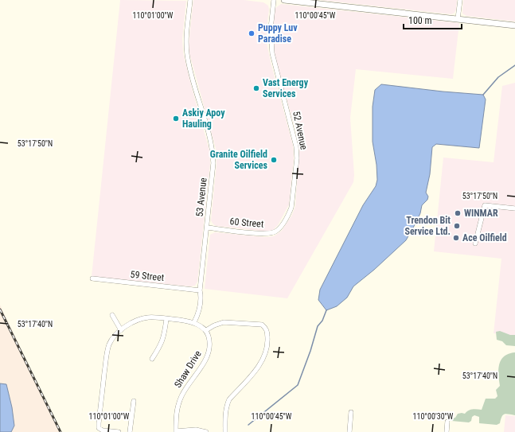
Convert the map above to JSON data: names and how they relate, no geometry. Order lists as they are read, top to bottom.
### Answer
{
  "streets": {
    "street": [
      "52 Avenue",
      "53 Avenue",
      "60 Street",
      "59 Street",
      "Shaw Drive"
    ]
  },
  "crossings": [
    ["52 Avenue", "60 Street"],
    ["53 Avenue", "60 Street"],
    ["53 Avenue", "59 Street"]
  ],
  "places": [
    "Puppy Luv Paradise",
    "Vast Energy Services",
    "Askiy Apoy Hauling",
    "Granite Oilfield Services",
    "WINMAR",
    "Trendon Bit Service Ltd.",
    "Ace Oilfield"
  ],
  "scale_bar": "100 m",
  "coordinates": [
    "110°01'00\"W",
    "110°00'45\"W",
    "53°17'50\"N",
    "53°17'40\"N",
    "110°00'30\"W"
  ]
}
